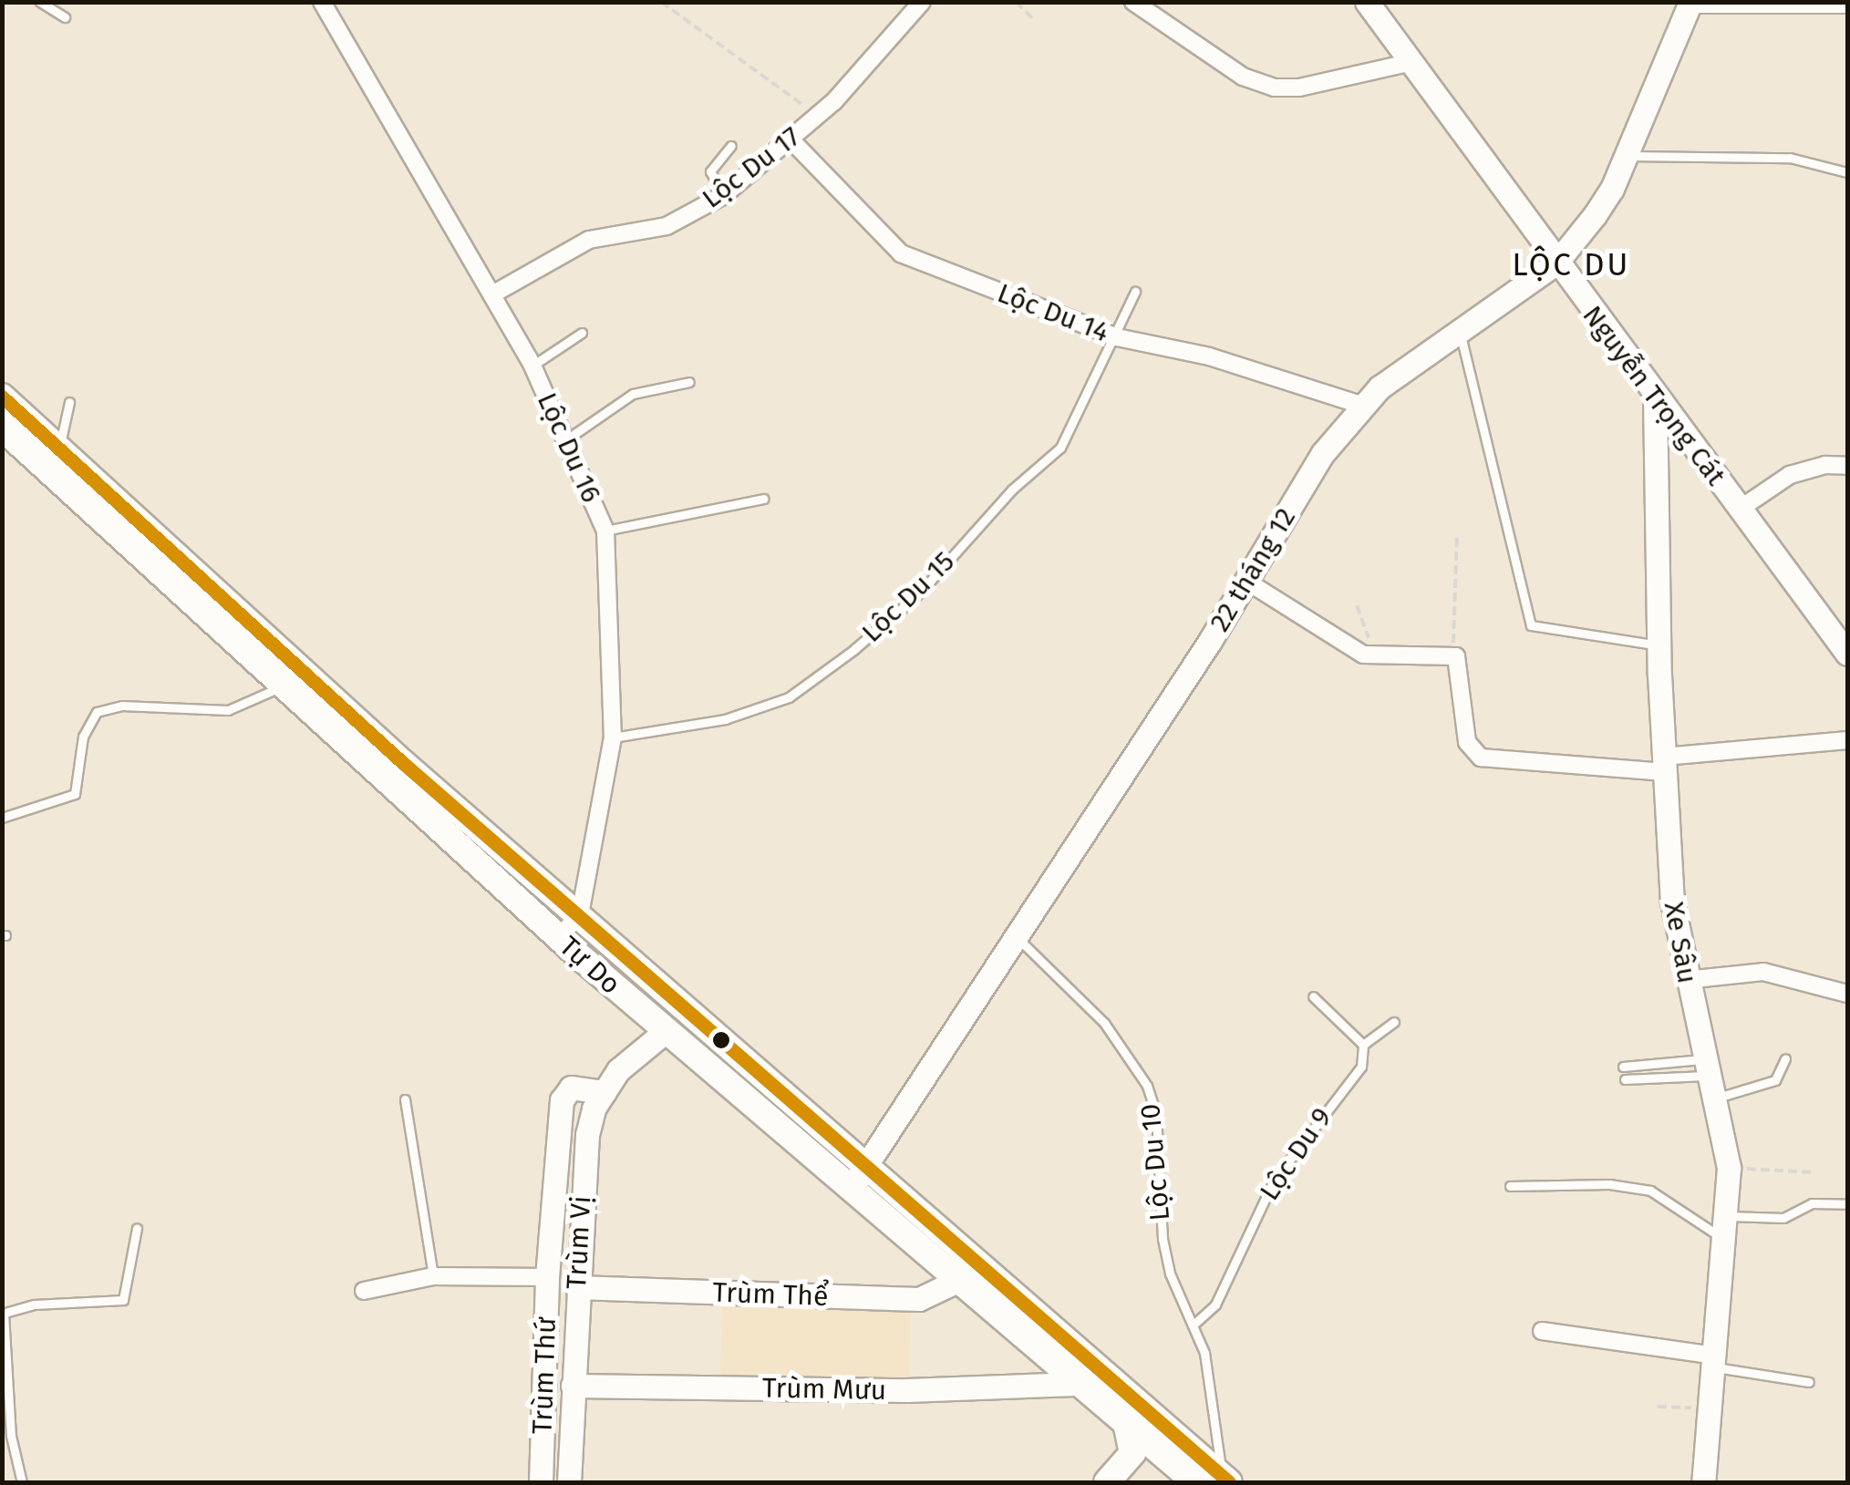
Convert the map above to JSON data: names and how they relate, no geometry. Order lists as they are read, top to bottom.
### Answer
{
  "streets": {
    "main road": ["Tự Do"],
    "street": [
      "Lộc Du 17",
      "Lộc Du 14",
      "Nguyễn Trọng Cát",
      "Lộc Du 16",
      "22 tháng 12",
      "Xe Sâu",
      "Trùm Vị",
      "Trùm Thể",
      "Trùm Thứ",
      "Trùm Mưu"
    ],
    "lane": ["Lộc Du 15", "Lộc Du 9", "Lộc Du 10"]
  },
  "crossings": [
    ["Lộc Du 17", "Lộc Du 14"],
    ["Lộc Du 17", "Lộc Du 16"],
    ["Lộc Du 14", "22 tháng 12"],
    ["Lộc Du 14", "Lộc Du 15"],
    ["Nguyễn Trọng Cát", "22 tháng 12"],
    ["Nguyễn Trọng Cát", "Xe Sâu"],
    ["Lộc Du 16", "Lộc Du 15"],
    ["Lộc Du 16", "Tự Do"],
    ["22 tháng 12", "Tự Do"],
    ["22 tháng 12", "Lộc Du 10"],
    ["Tự Do", "Lộc Du 10"],
    ["Tự Do", "Trùm Vị"],
    ["Tự Do", "Trùm Thể"],
    ["Tự Do", "Trùm Mưu"],
    ["Lộc Du 9", "Lộc Du 10"],
    ["Trùm Vị", "Trùm Thể"],
    ["Trùm Vị", "Trùm Thứ"],
    ["Trùm Vị", "Trùm Mưu"]
  ],
  "districts": ["LỘC DU"]
}
